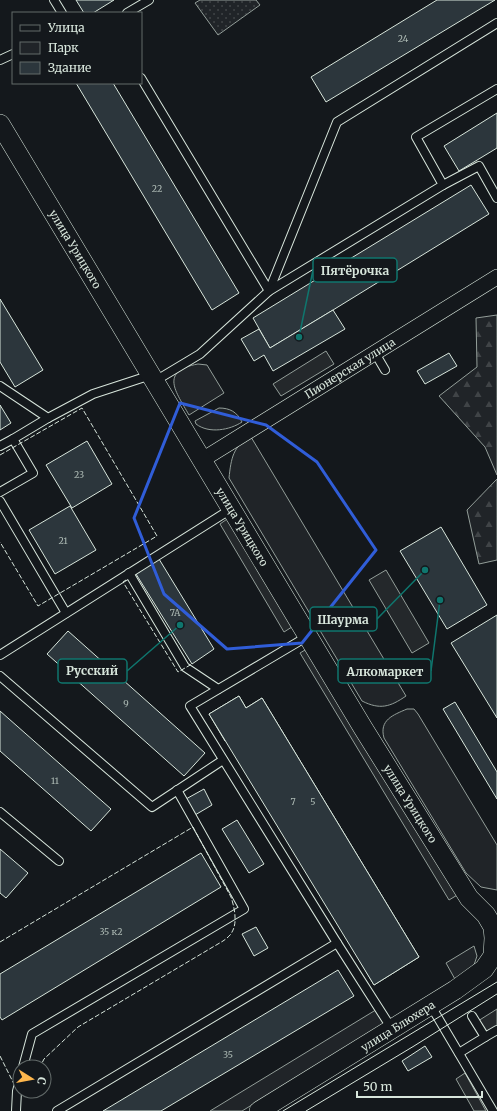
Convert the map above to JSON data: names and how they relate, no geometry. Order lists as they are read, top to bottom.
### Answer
{
  "streets": {
    "street": ["улица Урицкого", "Пионерская улица", "улица Блюхера"]
  },
  "crossings": [
    ["улица Урицкого", "Пионерская улица"],
    ["улица Урицкого", "улица Блюхера"]
  ],
  "places": [
    "Пятёрочка",
    "Шаурма",
    "Алкомаркет",
    "Русский"
  ],
  "house_numbers": [
    "24",
    "22",
    "23",
    "21",
    "7А",
    "9",
    "11",
    "7",
    "5",
    "35 к2",
    "35"
  ],
  "legend": ["Улица", "Парк", "Здание"],
  "scale_bar": "50 m",
  "north": "right"
}
